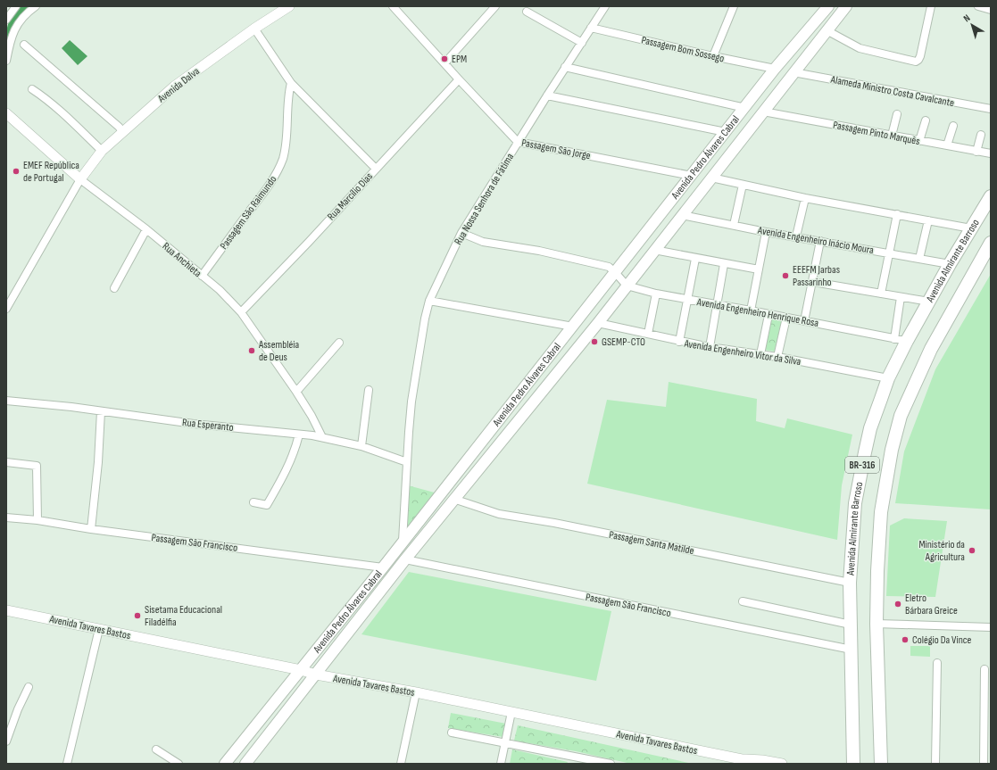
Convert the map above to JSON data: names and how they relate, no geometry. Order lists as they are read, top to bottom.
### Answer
{
  "streets": {
    "highway": ["Avenida Almirante Barroso", "BR-316"],
    "main road": [
      "Avenida Dalva",
      "Avenida Pedro Álvares Cabral",
      "Rua Anchieta",
      "Avenida Tavares Bastos"
    ],
    "street": [
      "Passagem Bom Sossego",
      "Alameda Ministro Costa Cavalcante",
      "Passagem Pinto Marquês",
      "Passagem São Jorge",
      "Rua Marcílio Dias",
      "Rua Nossa Senhora de Fátima",
      "Passagem São Raimundo",
      "Avenida Engenheiro Inácio Moura",
      "Avenida Engenheiro Henrique Rosa",
      "Avenida Engenheiro Vitor da Silva",
      "Rua Esperanto",
      "Passagem São Francisco",
      "Passagem Santa Matilde"
    ]
  },
  "crossings": [
    ["Passagem Bom Sossego", "Avenida Pedro Álvares Cabral"],
    ["Passagem Bom Sossego", "Rua Nossa Senhora de Fátima"],
    ["Avenida Dalva", "Rua Anchieta"],
    ["Alameda Ministro Costa Cavalcante", "Avenida Pedro Álvares Cabral"],
    ["Passagem Pinto Marquês", "Avenida Pedro Álvares Cabral"],
    ["Passagem São Jorge", "Avenida Pedro Álvares Cabral"],
    ["Passagem São Jorge", "Rua Marcílio Dias"],
    ["Passagem São Jorge", "Rua Nossa Senhora de Fátima"],
    ["Avenida Pedro Álvares Cabral", "Rua Nossa Senhora de Fátima"],
    ["Avenida Pedro Álvares Cabral", "Avenida Engenheiro Inácio Moura"],
    ["Avenida Pedro Álvares Cabral", "Avenida Engenheiro Henrique Rosa"],
    ["Avenida Pedro Álvares Cabral", "Avenida Engenheiro Vitor da Silva"],
    ["Avenida Pedro Álvares Cabral", "Passagem São Francisco"],
    ["Avenida Pedro Álvares Cabral", "Passagem Santa Matilde"],
    ["Avenida Pedro Álvares Cabral", "Avenida Tavares Bastos"],
    ["Rua Marcílio Dias", "Rua Anchieta"],
    ["Rua Nossa Senhora de Fátima", "Rua Esperanto"],
    ["Passagem São Raimundo", "Rua Anchieta"],
    ["Avenida Engenheiro Inácio Moura", "Avenida Almirante Barroso"],
    ["Rua Anchieta", "Rua Esperanto"],
    ["Avenida Almirante Barroso", "Avenida Engenheiro Henrique Rosa"],
    ["Avenida Almirante Barroso", "Avenida Engenheiro Vitor da Silva"],
    ["Avenida Almirante Barroso", "Passagem São Francisco"],
    ["Avenida Almirante Barroso", "Passagem Santa Matilde"]
  ],
  "places": [
    "EPM",
    "EMEF República de Portugal",
    "EEEFM Jarbas Passarinho",
    "GSEMP-CTO",
    "Assembléia de Deus",
    "Ministério da Agricultura",
    "Eletro Bárbara Greice",
    "Sisetama Educacional Filadélfia",
    "Colégio Da Vince"
  ],
  "north": "top left"
}
